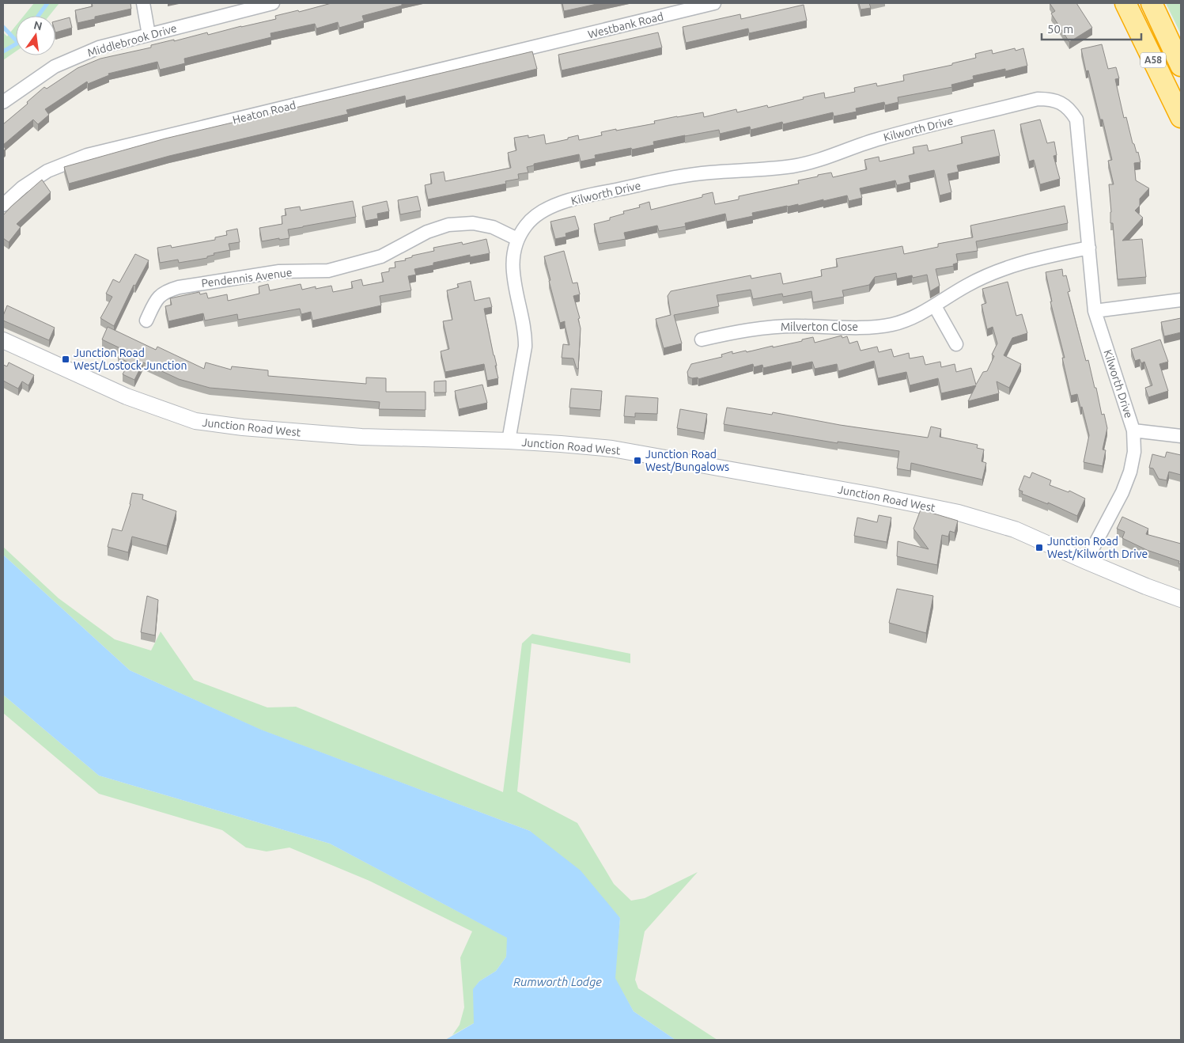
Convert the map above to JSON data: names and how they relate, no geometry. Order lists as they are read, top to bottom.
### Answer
{
  "streets": {
    "highway": ["A58"],
    "street": [
      "Westbank Road",
      "Middlebrook Drive",
      "Heaton Road",
      "Kilworth Drive",
      "Pendennis Avenue",
      "Milverton Close",
      "Junction Road West"
    ]
  },
  "crossings": [
    ["Westbank Road", "Heaton Road"],
    ["Kilworth Drive", "Pendennis Avenue"],
    ["Kilworth Drive", "Milverton Close"],
    ["Kilworth Drive", "Junction Road West"]
  ],
  "water": ["Rumworth Lodge"],
  "places": {
    "transit": ["Junction Road West/Lostock Junction", "Junction Road West/Bungalows", "Junction Road West/Kilworth Drive"]
  },
  "scale_bar": "50 m",
  "north": "top"
}
